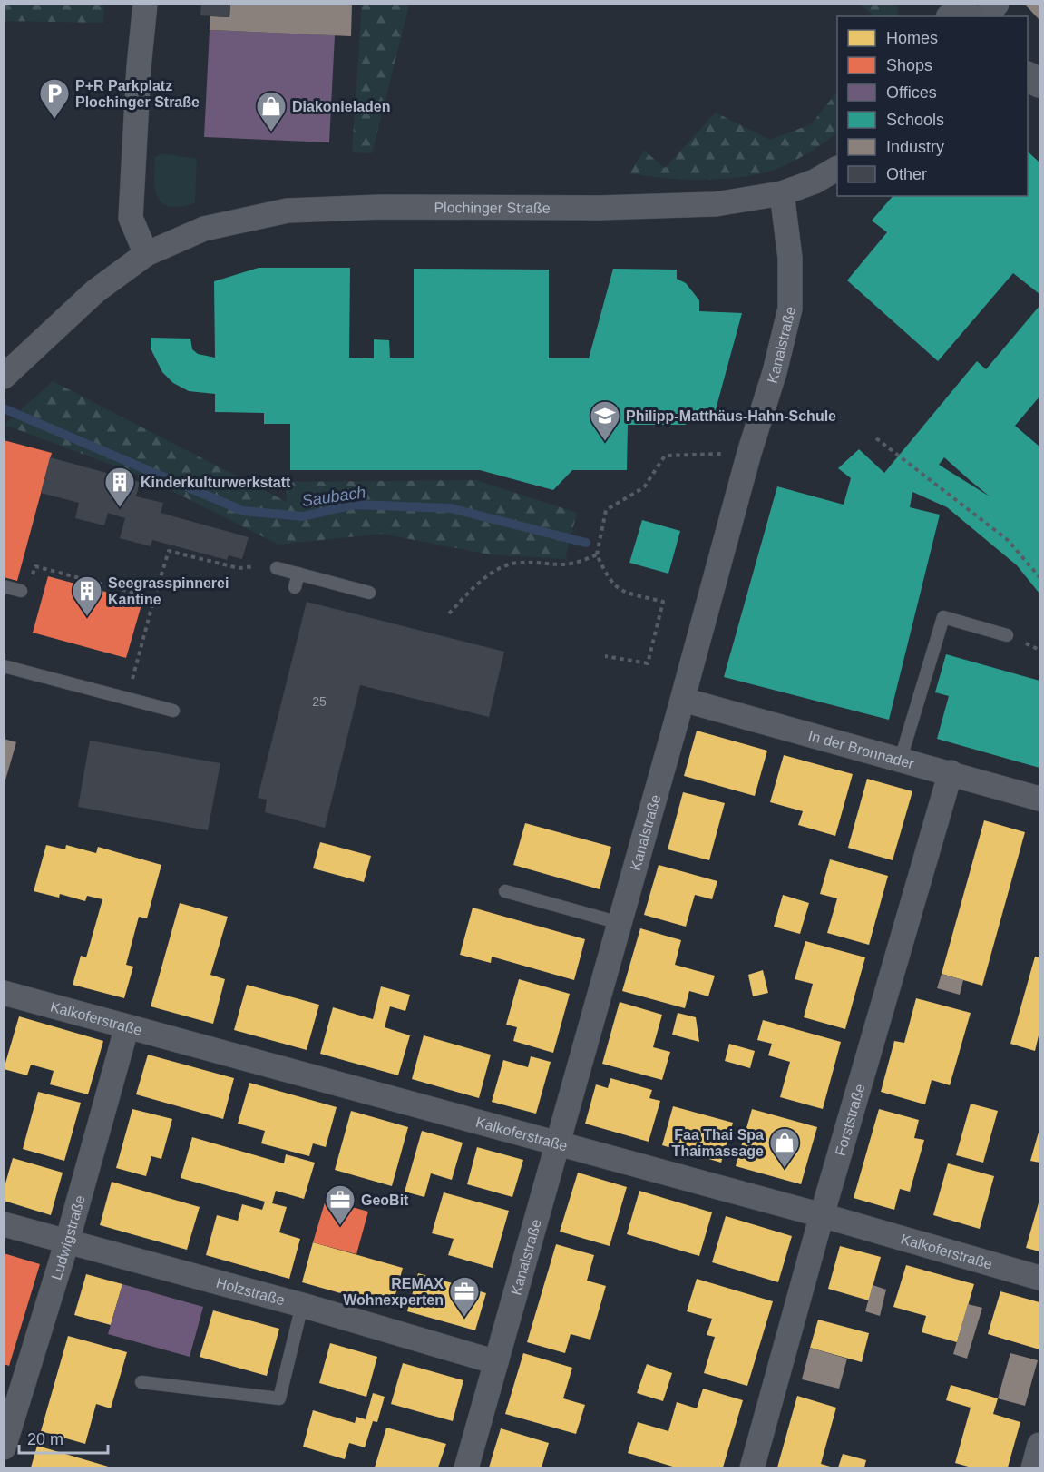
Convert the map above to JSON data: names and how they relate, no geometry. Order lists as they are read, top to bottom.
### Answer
{
  "streets": {
    "street": [
      "Plochinger Straße",
      "Kanalstraße",
      "In der Bronnader",
      "Kalkoferstraße",
      "Forststraße",
      "Ludwigstraße",
      "Holzstraße"
    ]
  },
  "crossings": [
    ["Plochinger Straße", "Kanalstraße"],
    ["Kanalstraße", "In der Bronnader"],
    ["Kanalstraße", "Kalkoferstraße"],
    ["Kanalstraße", "Holzstraße"],
    ["In der Bronnader", "Forststraße"],
    ["Kalkoferstraße", "Forststraße"],
    ["Kalkoferstraße", "Ludwigstraße"],
    ["Ludwigstraße", "Holzstraße"]
  ],
  "water": ["Saubach"],
  "places": {
    "parking": ["P+R Parkplatz Plochinger Straße"],
    "shop": ["Diakonieladen", "Faa Thai Spa Thaimassage"],
    "school or university": ["Philipp-Matthäus-Hahn-Schule"],
    "building": ["Kinderkulturwerkstatt", "Seegrasspinnerei Kantine"],
    "office": ["GeoBit", "REMAX Wohnexperten"]
  },
  "house_numbers": ["25"],
  "legend": [
    "Homes",
    "Shops",
    "Offices",
    "Schools",
    "Industry",
    "Other"
  ],
  "scale_bar": "20 m"
}
